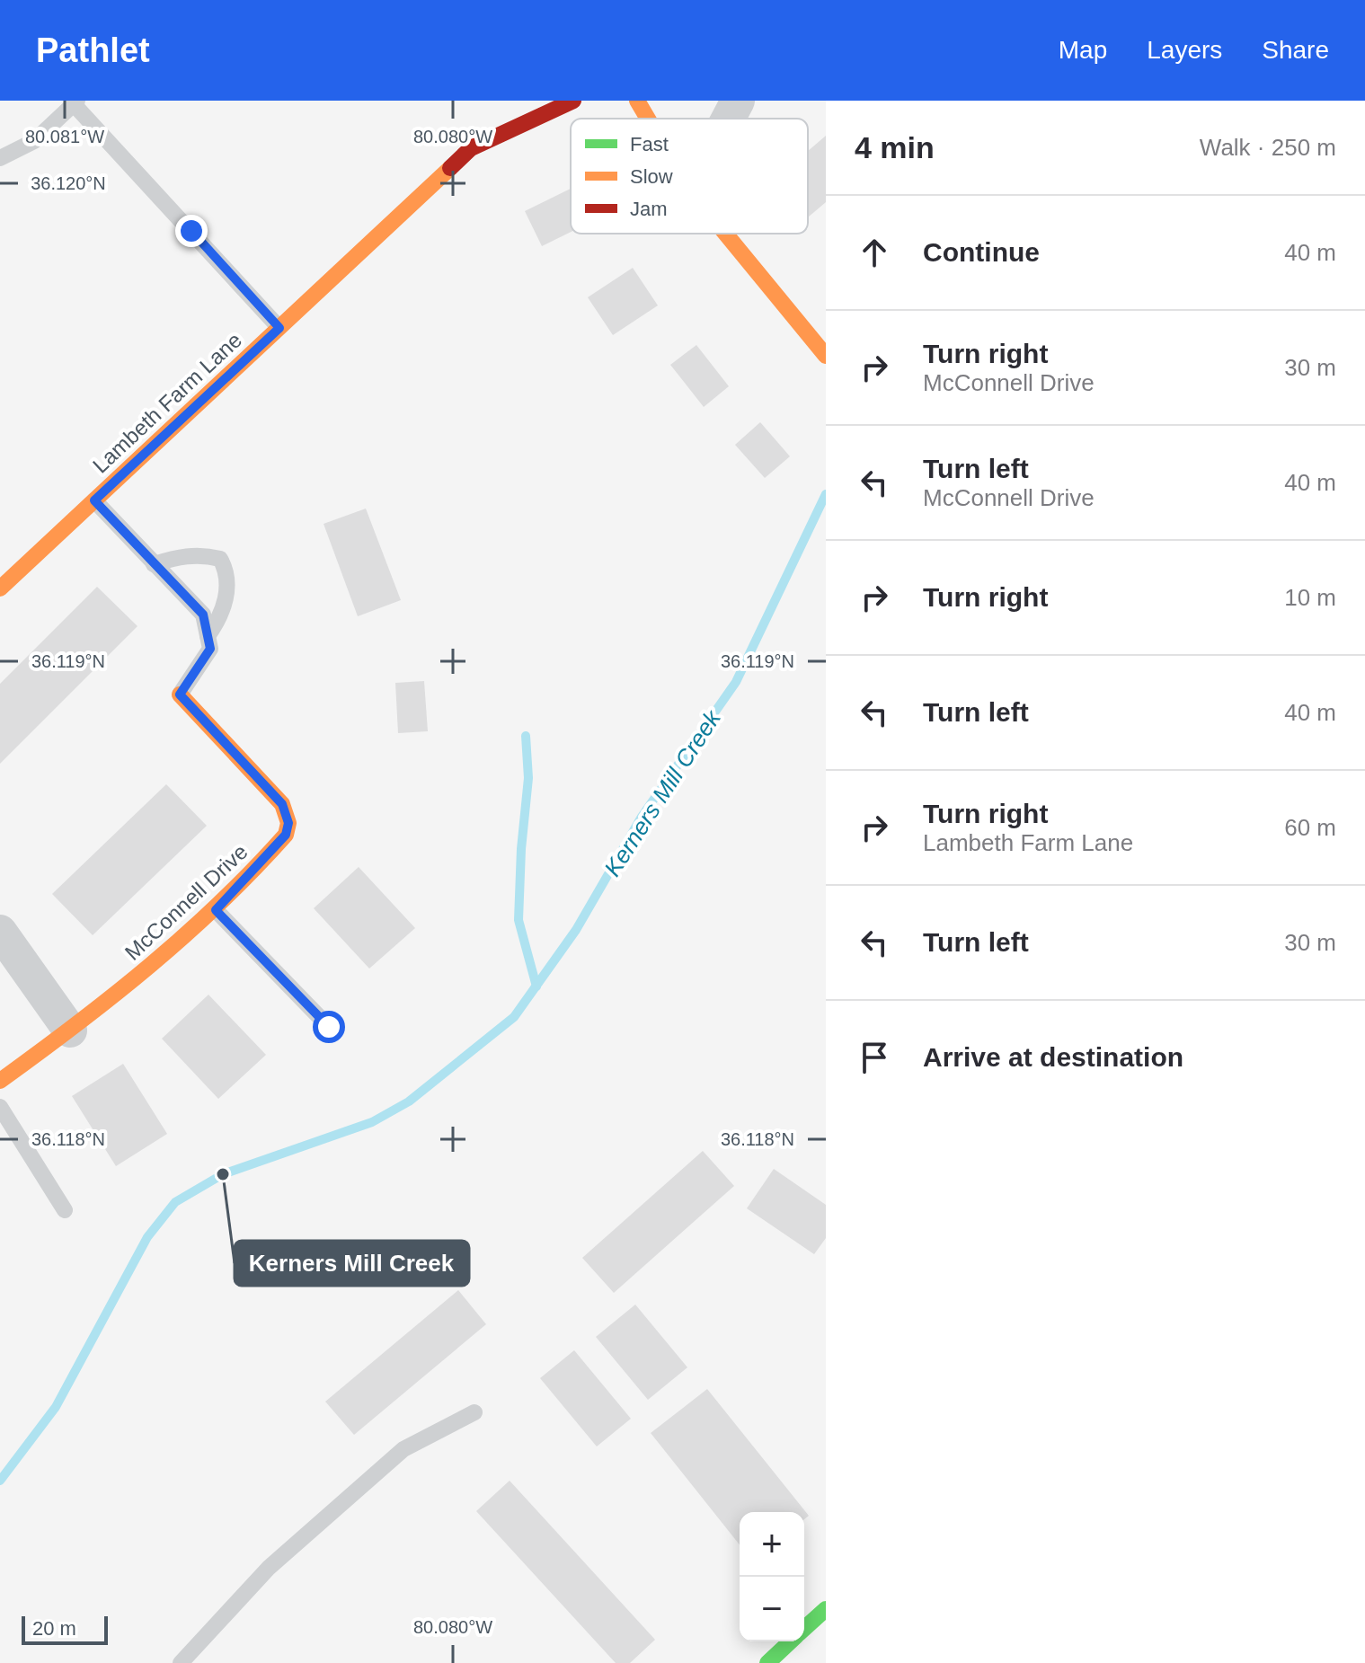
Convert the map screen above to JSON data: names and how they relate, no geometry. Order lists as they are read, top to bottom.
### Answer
{
  "streets": {
    "street": ["Lambeth Farm Lane", "McConnell Drive"]
  },
  "water": ["Kerners Mill Creek"],
  "places": ["Kerners Mill Creek"],
  "legend": ["Fast", "Slow", "Jam"],
  "scale_bar": "20 m",
  "page": {
    "header": "Pathlet",
    "nav": ["Map", "Layers", "Share"],
    "heading": ["4 min", "Walk · 250 m"],
    "list": [
      ["Continue", "40 m"],
      ["Turn right", "McConnell Drive", "30 m"],
      ["Turn left", "McConnell Drive", "40 m"],
      ["Turn right", "10 m"],
      ["Turn left", "40 m"],
      ["Turn right", "Lambeth Farm Lane", "60 m"],
      ["Turn left", "30 m"],
      "Arrive at destination"
    ],
    "map_buttons": ["+", "−"],
    "scale": "20 m"
  },
  "coordinates": [
    "80.081°W",
    "80.080°W",
    "36.120°N",
    "36.119°N",
    "36.118°N"
  ]
}
